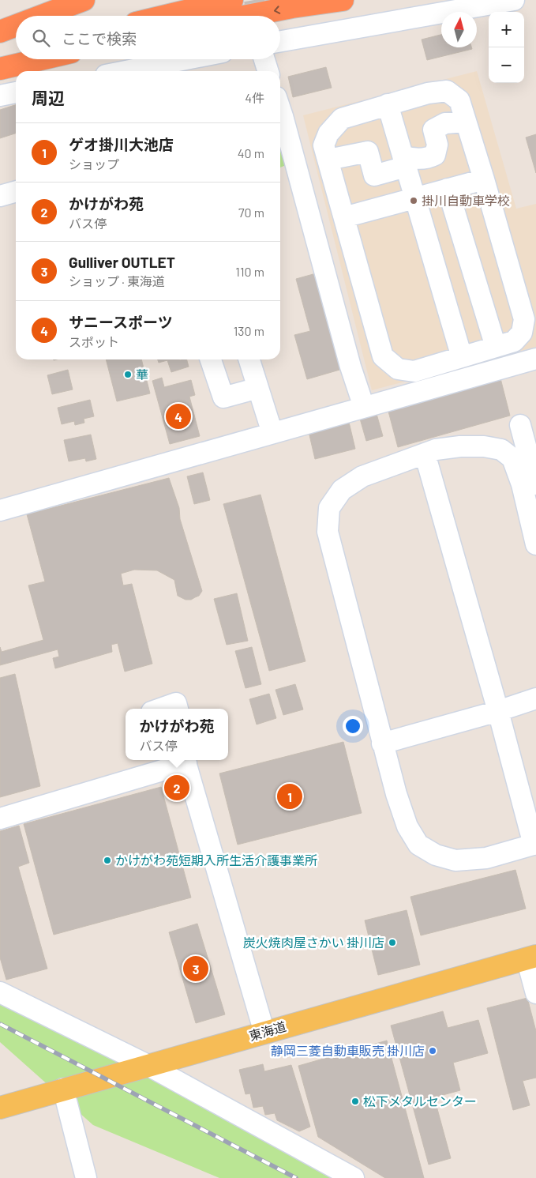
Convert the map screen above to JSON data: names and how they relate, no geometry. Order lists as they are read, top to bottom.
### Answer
{
  "streets": {
    "main road": ["東海道"]
  },
  "places": [
    "掛川自動車学校",
    "華",
    "かけがわ苑短期入所生活介護事業所",
    "炭火焼肉屋さかい 掛川店",
    "静岡三菱自動車販売 掛川店",
    "松下メタルセンター"
  ],
  "north": "top",
  "page": {
    "map_buttons": ["+", "−"],
    "search": "ここで検索",
    "heading": ["周辺", "4件"],
    "list": [
      {
        "mark": "1",
        "name": "ゲオ掛川大池店",
        "note": "ショップ",
        "value": "40 m"
      },
      {
        "mark": "2",
        "name": "かけがわ苑",
        "note": "バス停",
        "value": "70 m"
      },
      {
        "mark": "3",
        "name": "Gulliver OUTLET",
        "note": "ショップ · 東海道",
        "value": "110 m"
      },
      {
        "mark": "4",
        "name": "サニースポーツ",
        "note": "スポット",
        "value": "130 m"
      }
    ],
    "pins": [
      "4",
      "2",
      "1",
      "3"
    ],
    "popup": ["かけがわ苑", "バス停"]
  }
}
